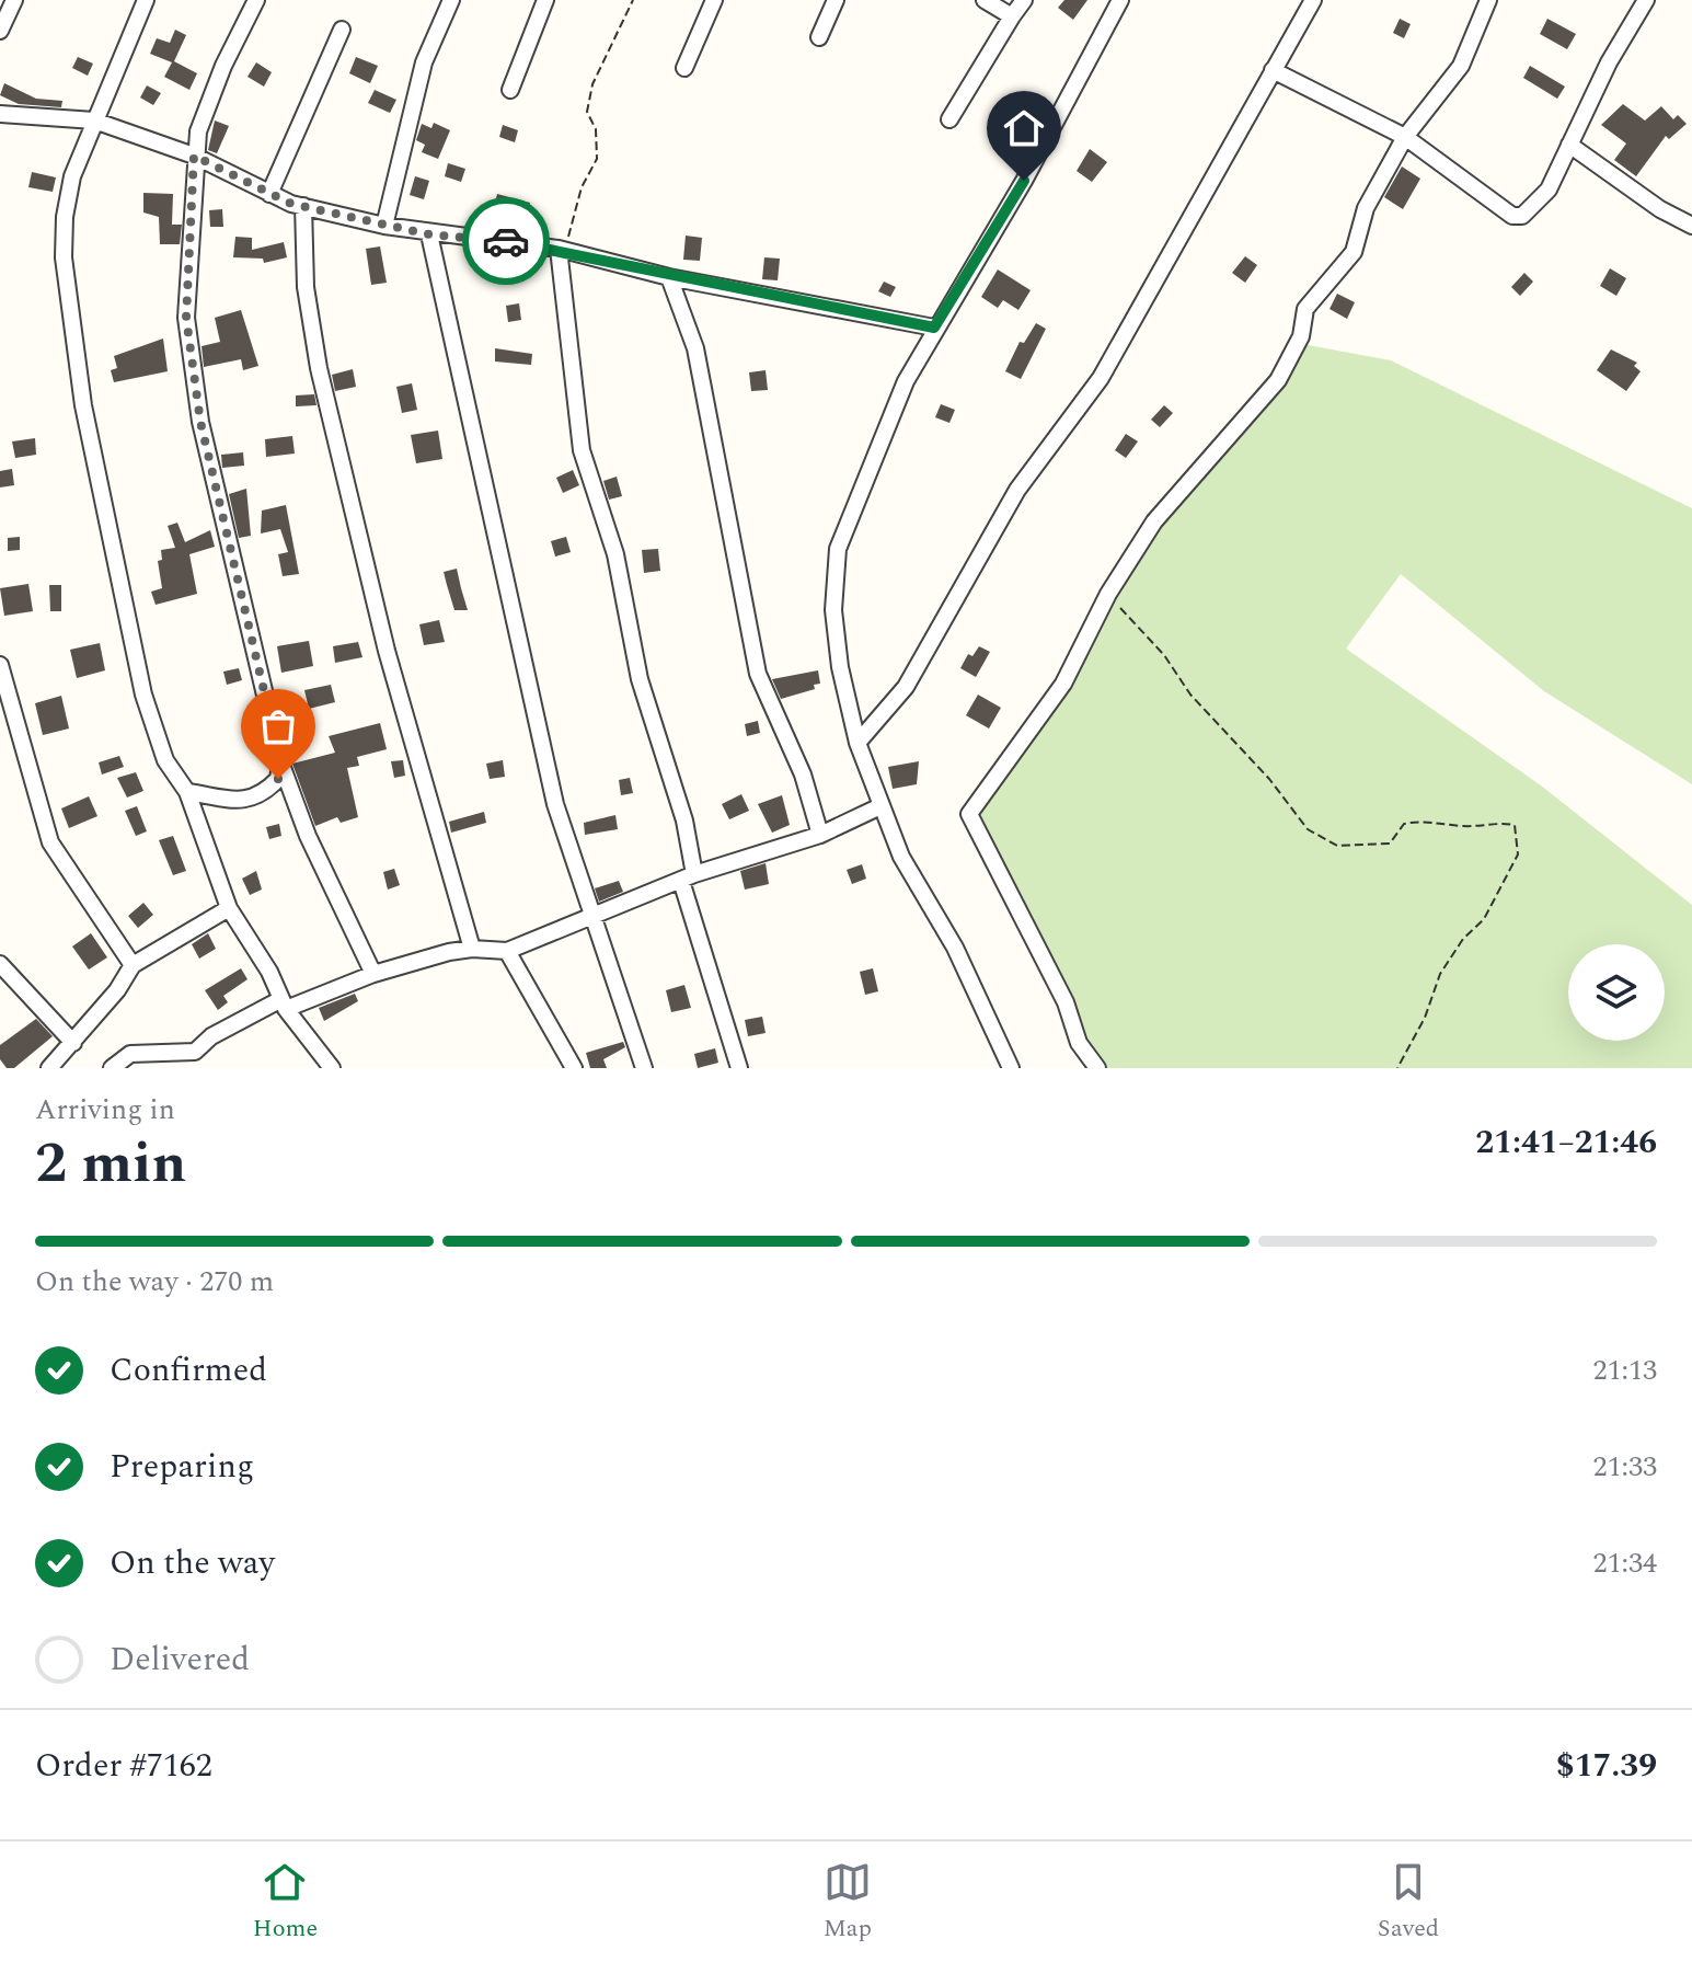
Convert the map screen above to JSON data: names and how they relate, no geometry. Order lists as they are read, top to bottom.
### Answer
{
  "page": {
    "heading": ["2 min", "Arriving in", "21:41–21:46"],
    "panel": ["Order #7162", "$17.39"],
    "bar": "On the way · 270 m",
    "list": [
      ["Confirmed", "21:13"],
      ["Preparing", "21:33"],
      ["On the way", "21:34"],
      "Delivered"
    ],
    "tabs": ["Home", "Map", "Saved"]
  }
}
